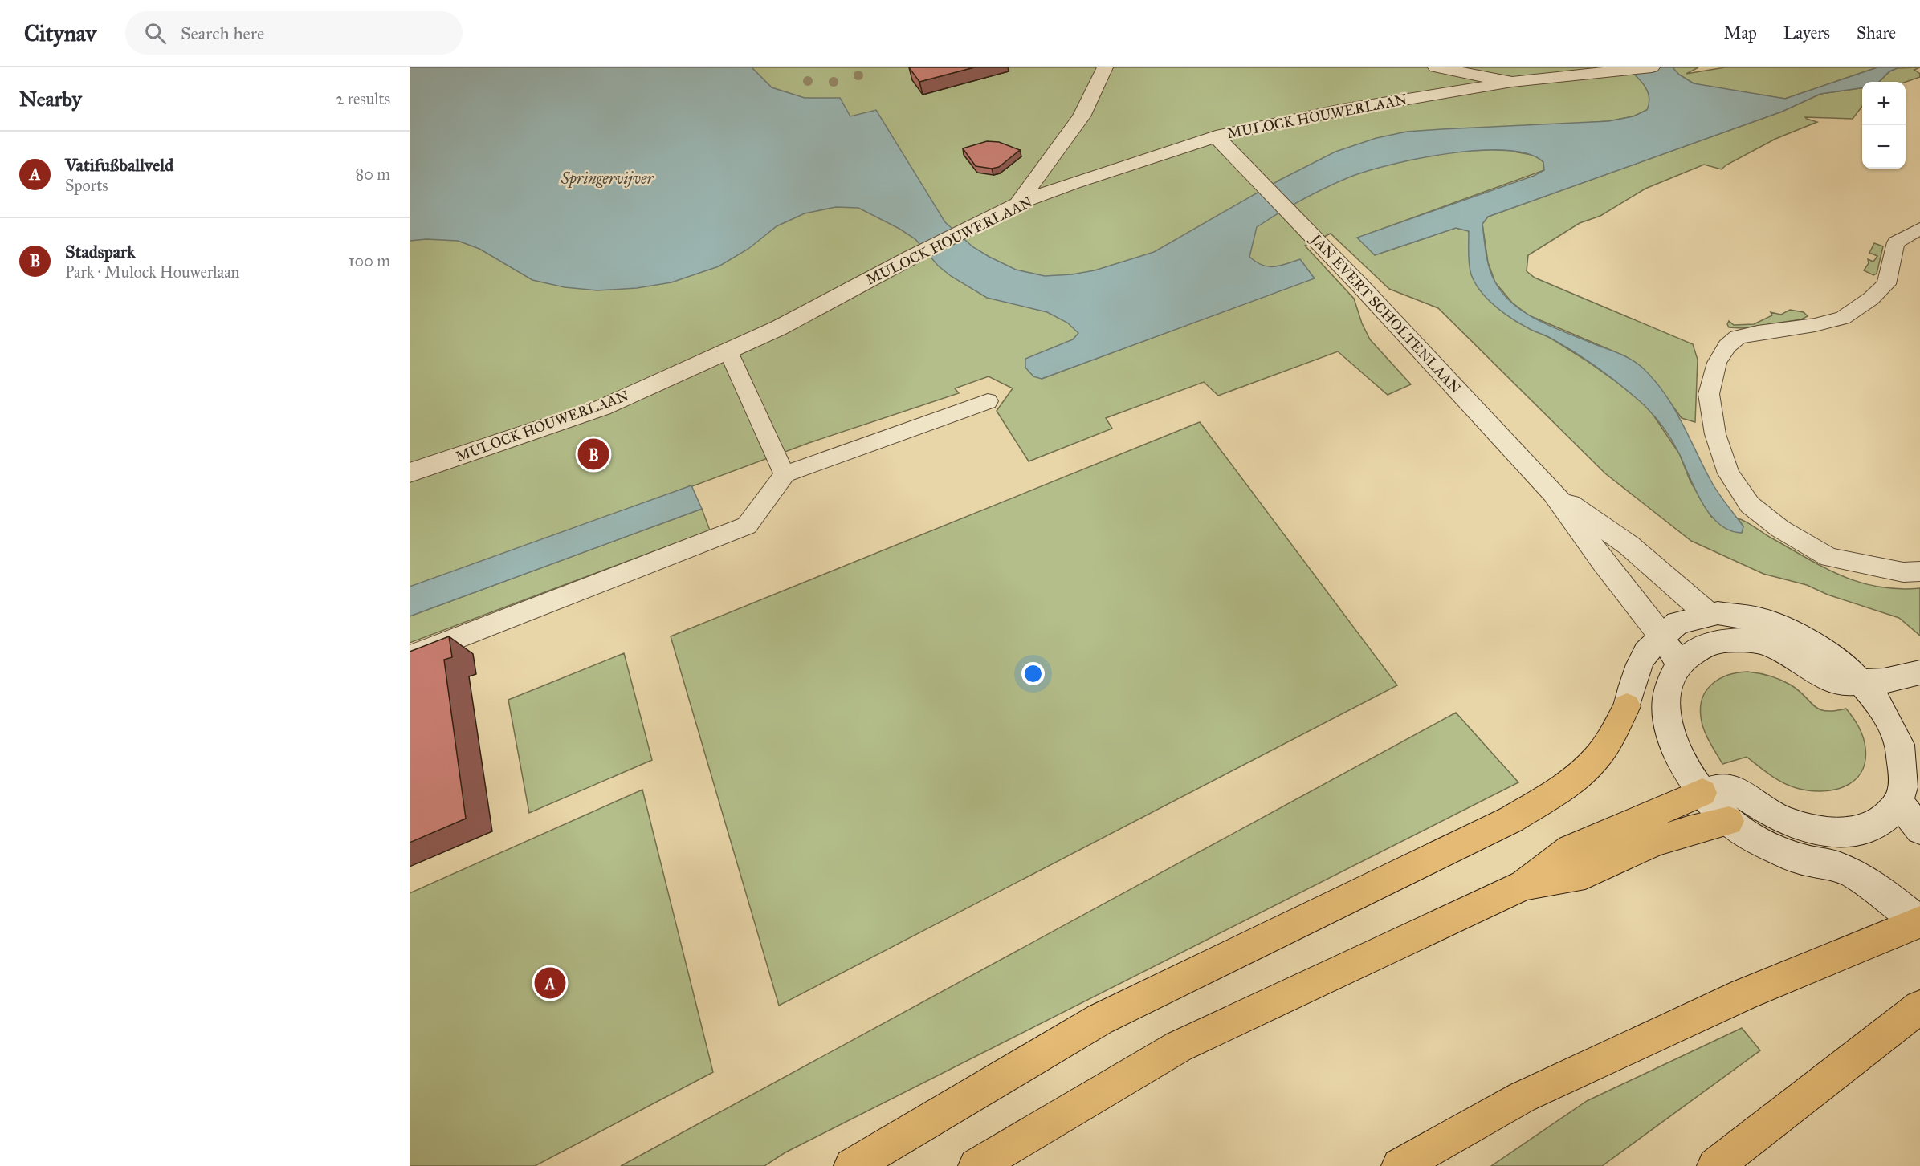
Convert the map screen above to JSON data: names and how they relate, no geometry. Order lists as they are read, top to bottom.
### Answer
{
  "streets": {
    "street": ["MULOCK HOUWERLAAN", "JAN EVERT SCHOLTENLAAN"]
  },
  "crossings": [
    ["MULOCK HOUWERLAAN", "JAN EVERT SCHOLTENLAAN"]
  ],
  "water": ["Springervijver"],
  "page": {
    "header": "Citynav",
    "search": "Search here",
    "nav": ["Map", "Layers", "Share"],
    "heading": ["Nearby", "2 results"],
    "map_buttons": ["+", "−"],
    "list": [
      {
        "mark": "A",
        "name": "Vatifußballveld",
        "note": "Sports",
        "value": "80 m"
      },
      {
        "mark": "B",
        "name": "Stadspark",
        "note": "Park · Mulock Houwerlaan",
        "value": "100 m"
      }
    ],
    "pins": ["B", "A"]
  }
}
